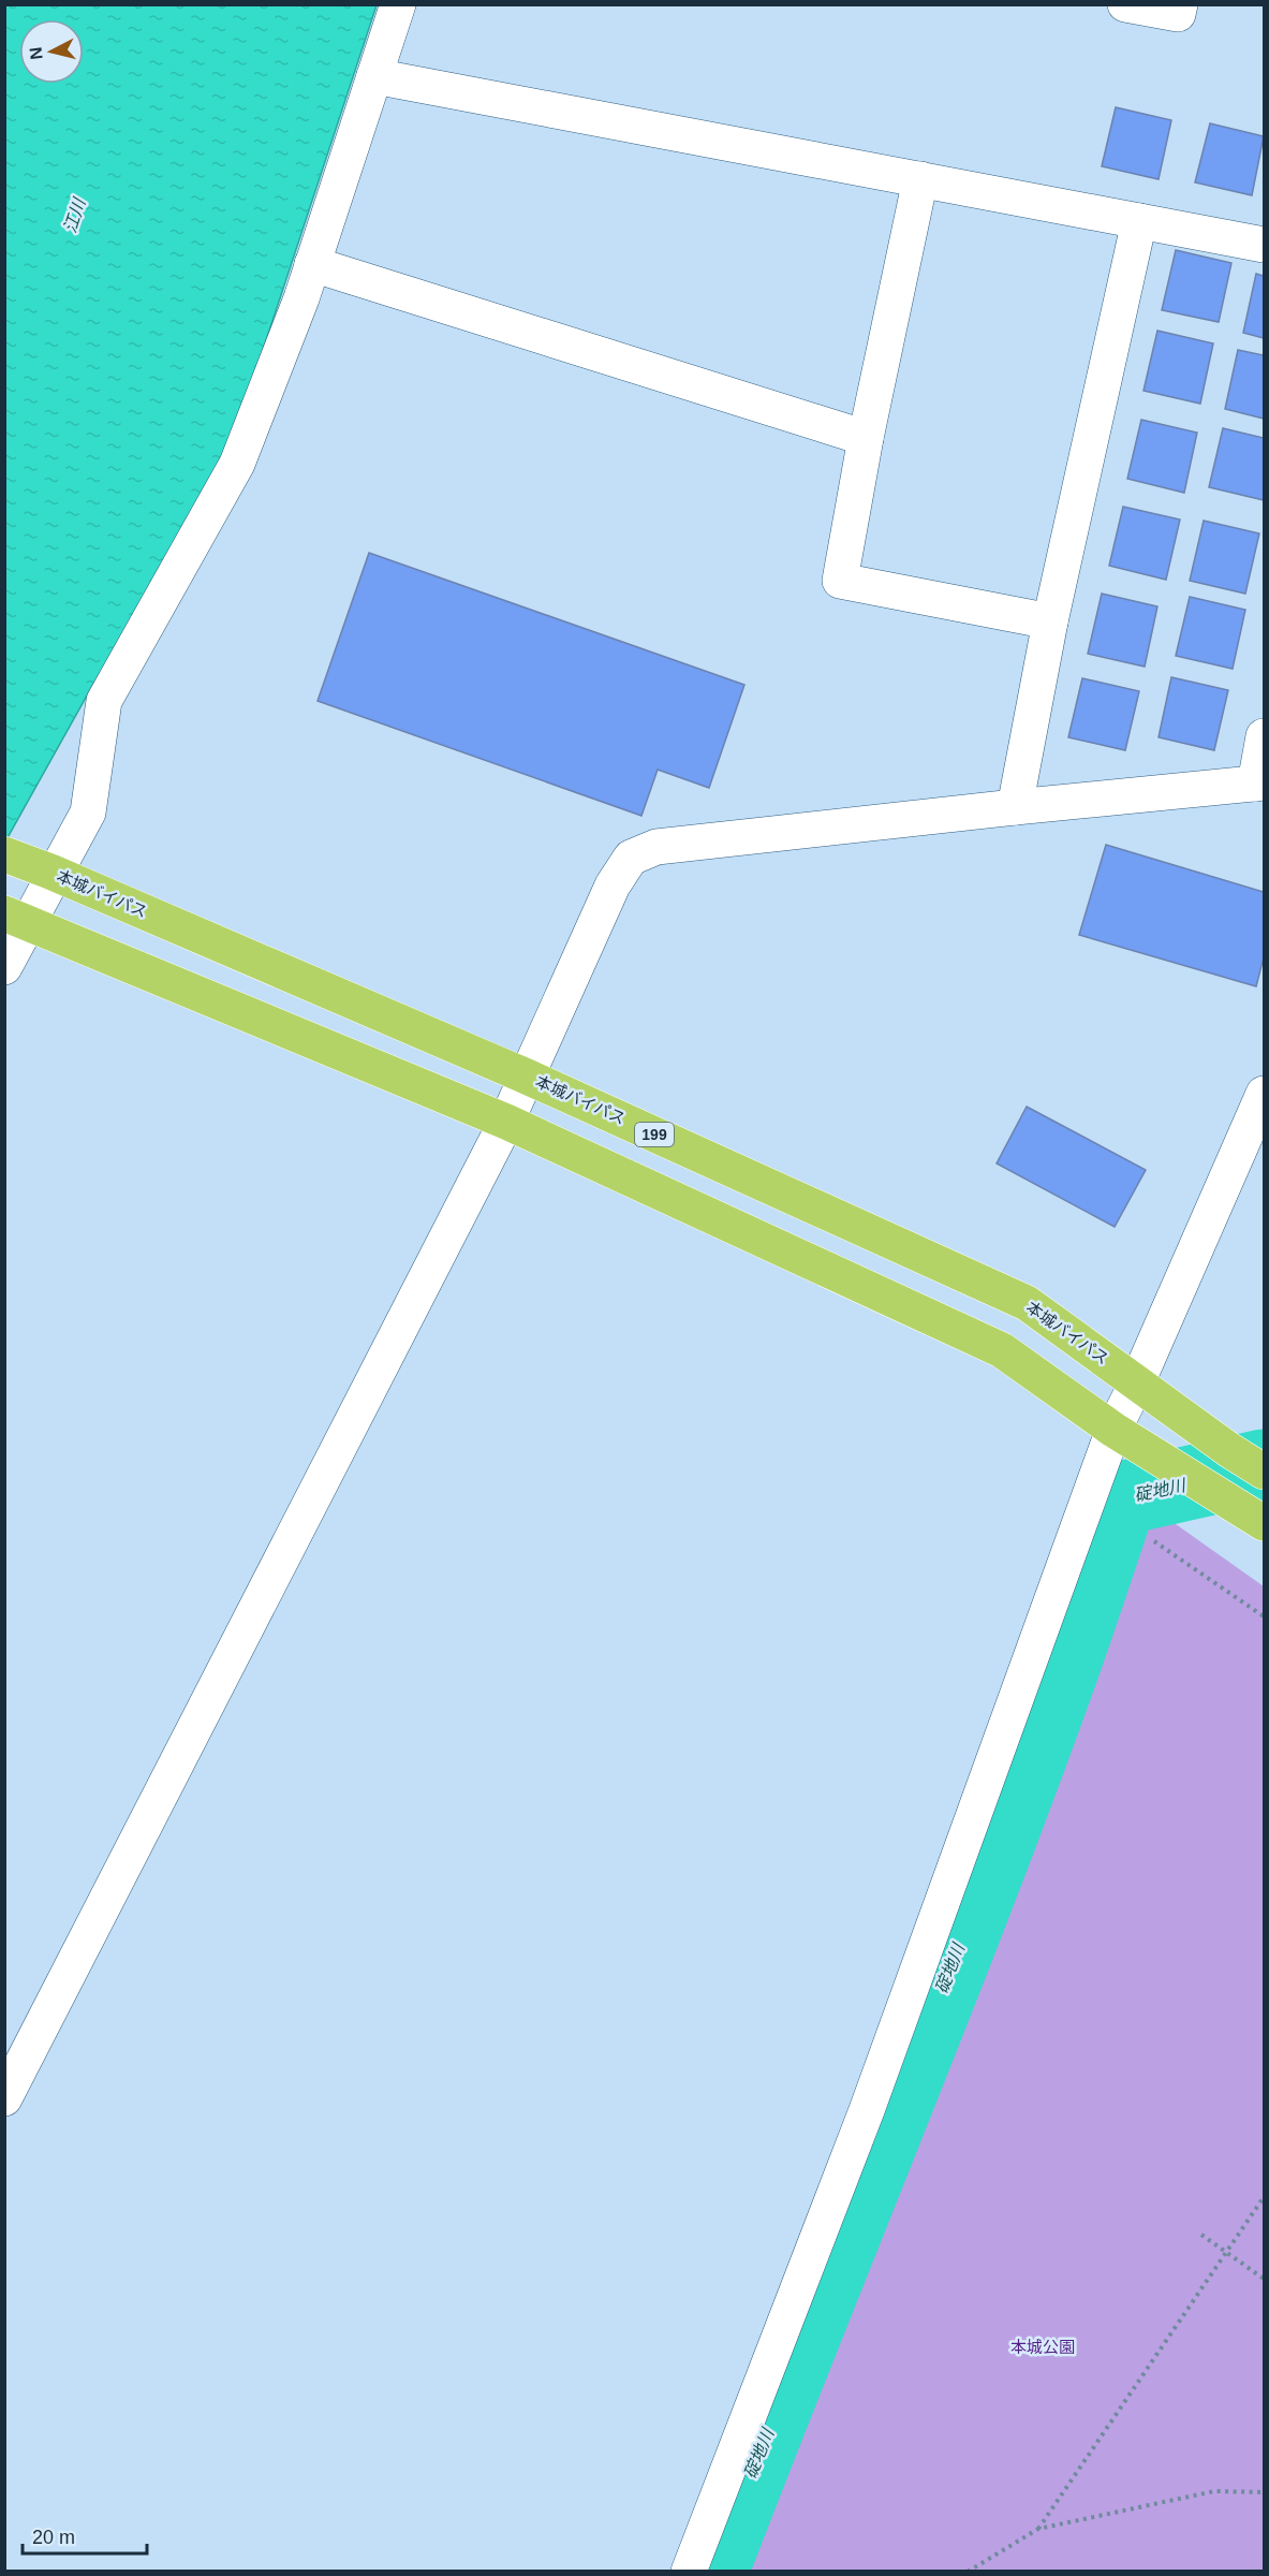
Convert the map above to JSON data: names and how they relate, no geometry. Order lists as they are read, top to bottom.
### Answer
{
  "streets": {
    "highway": ["本城バイパス", "199"]
  },
  "water": ["江川", "碇地川"],
  "parks": ["本城公園"],
  "scale_bar": "20 m",
  "north": "left"
}
